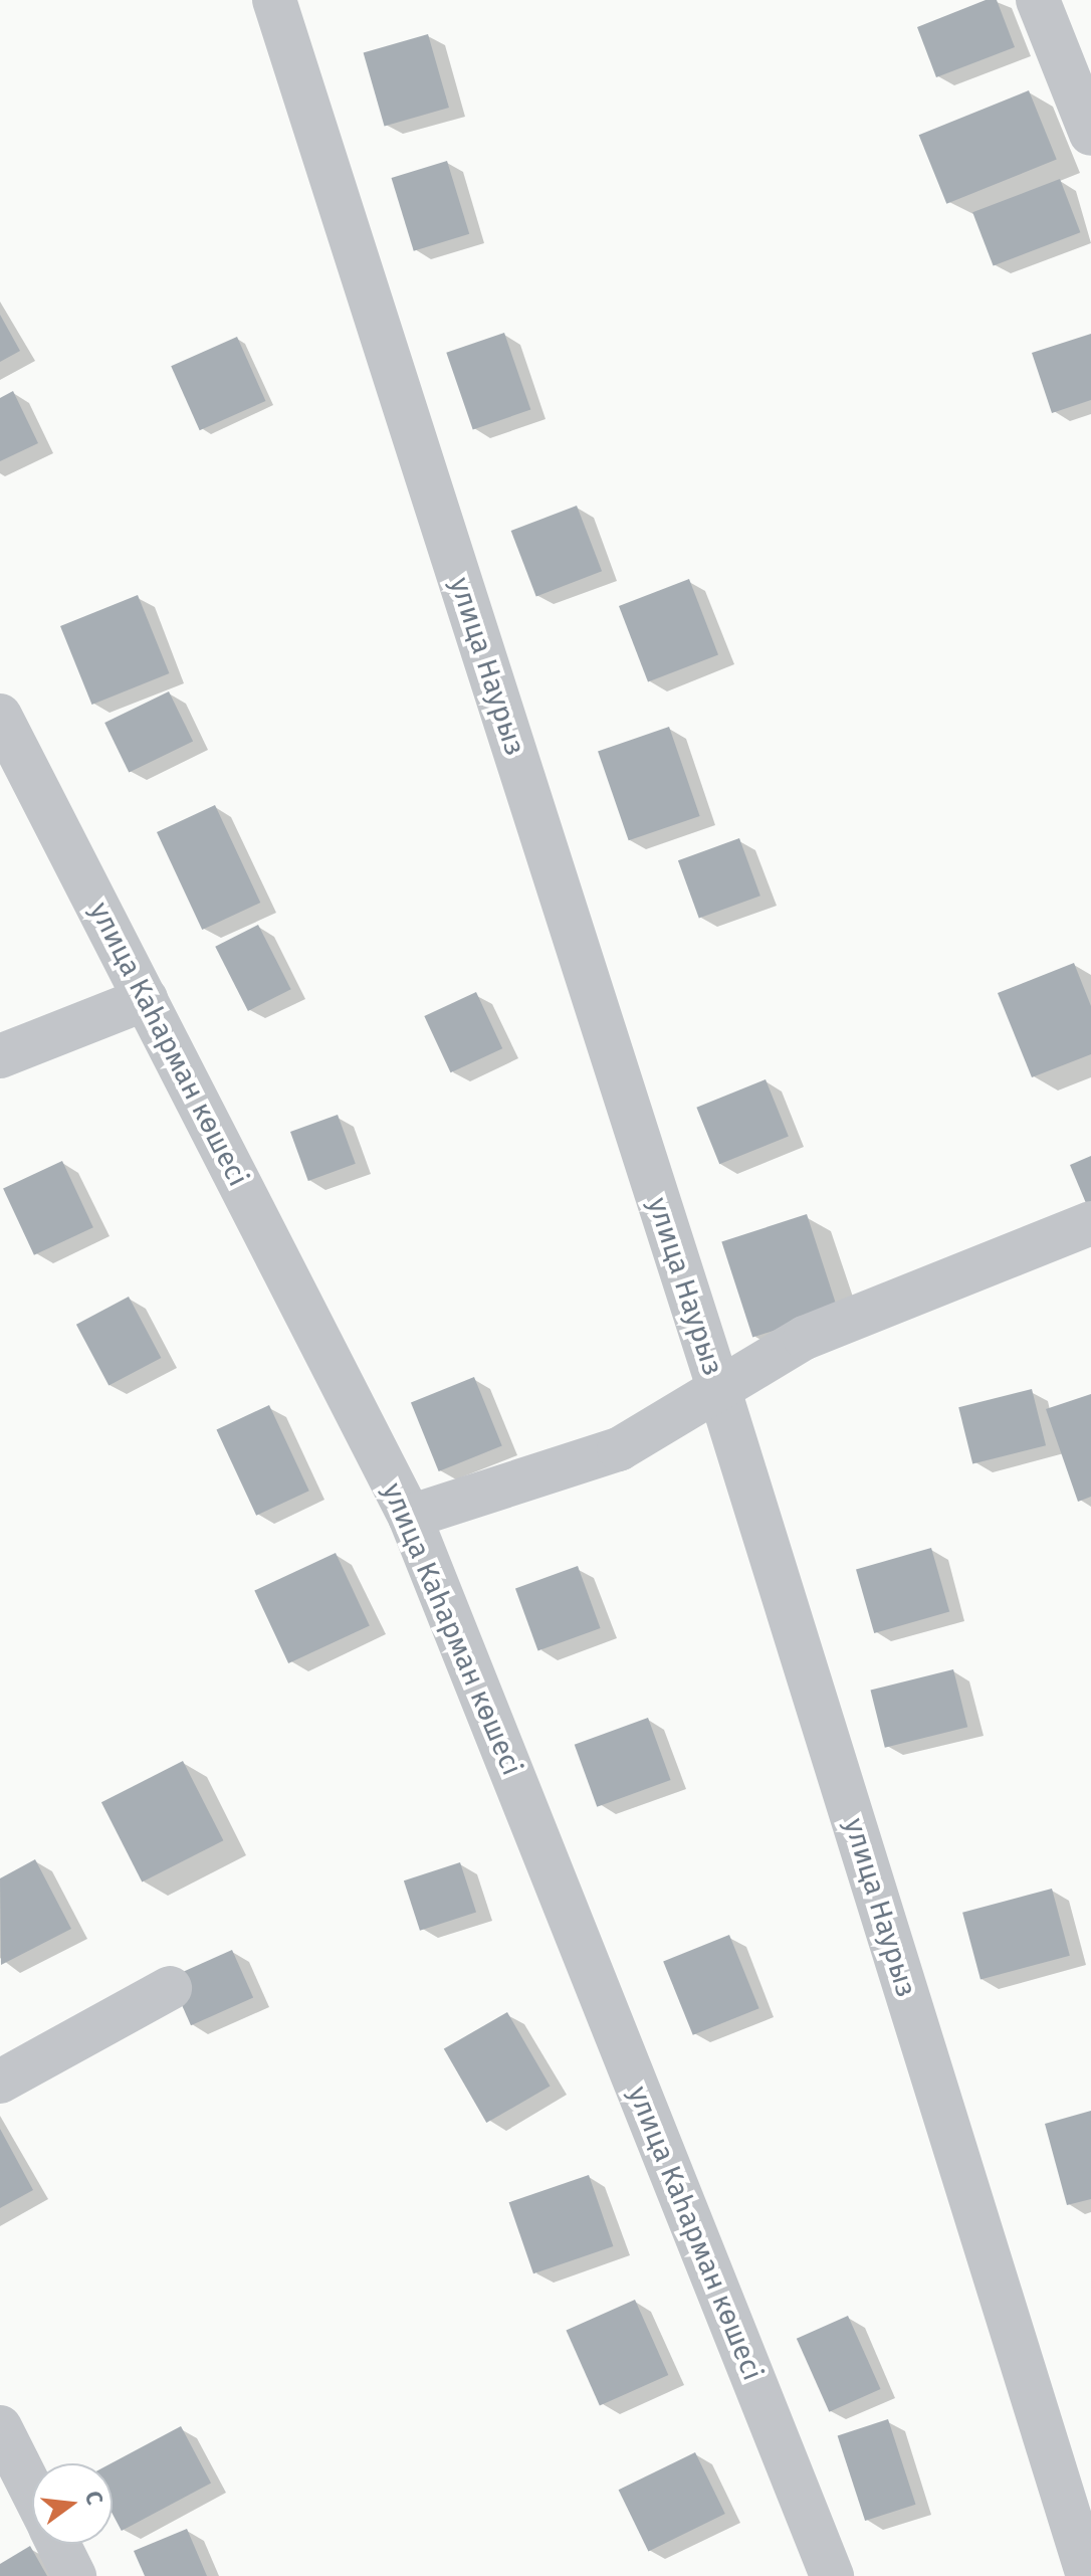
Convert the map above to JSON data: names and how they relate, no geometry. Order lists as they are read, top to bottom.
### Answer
{
  "streets": {
    "street": ["улица Наурыз", "улица Каһарман көшесі"]
  },
  "north": "right"
}
